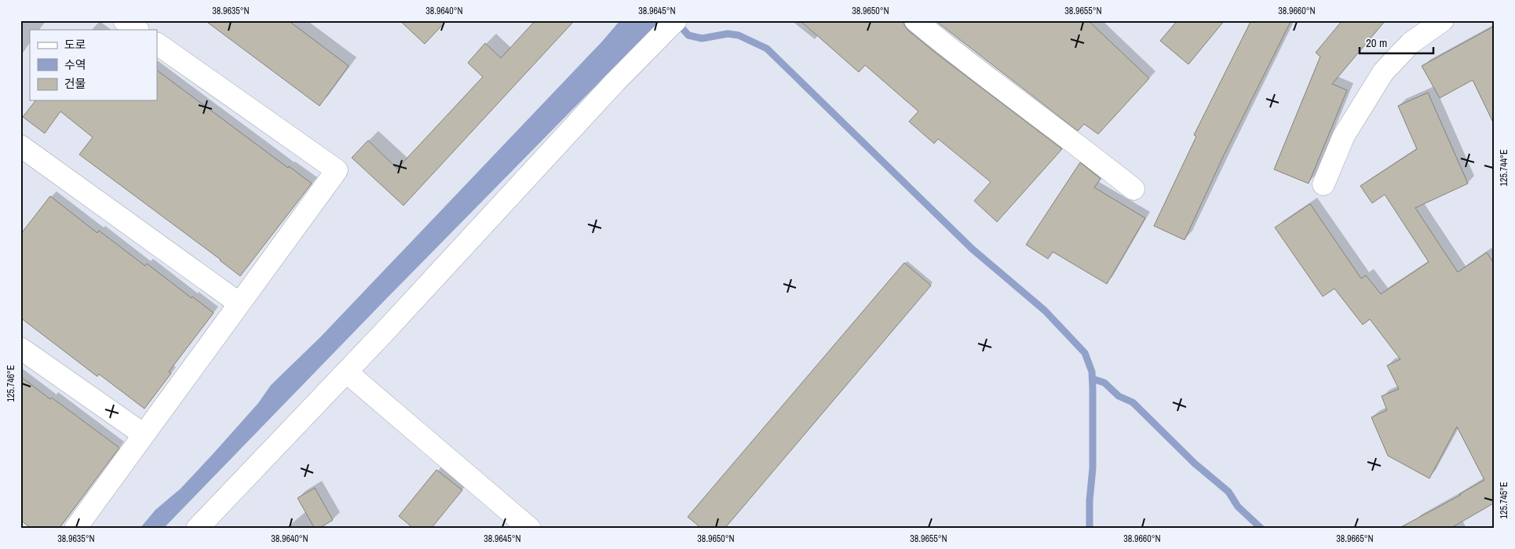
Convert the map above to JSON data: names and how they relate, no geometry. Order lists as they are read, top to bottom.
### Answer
{
  "legend": ["도로", "수역", "건물"],
  "scale_bar": "20 m",
  "coordinates": [
    "38.9635°N",
    "38.9640°N",
    "38.9645°N",
    "38.9650°N",
    "38.9655°N",
    "38.9660°N",
    "125.744°E",
    "125.746°E",
    "125.745°E",
    "38.9665°N"
  ]
}
